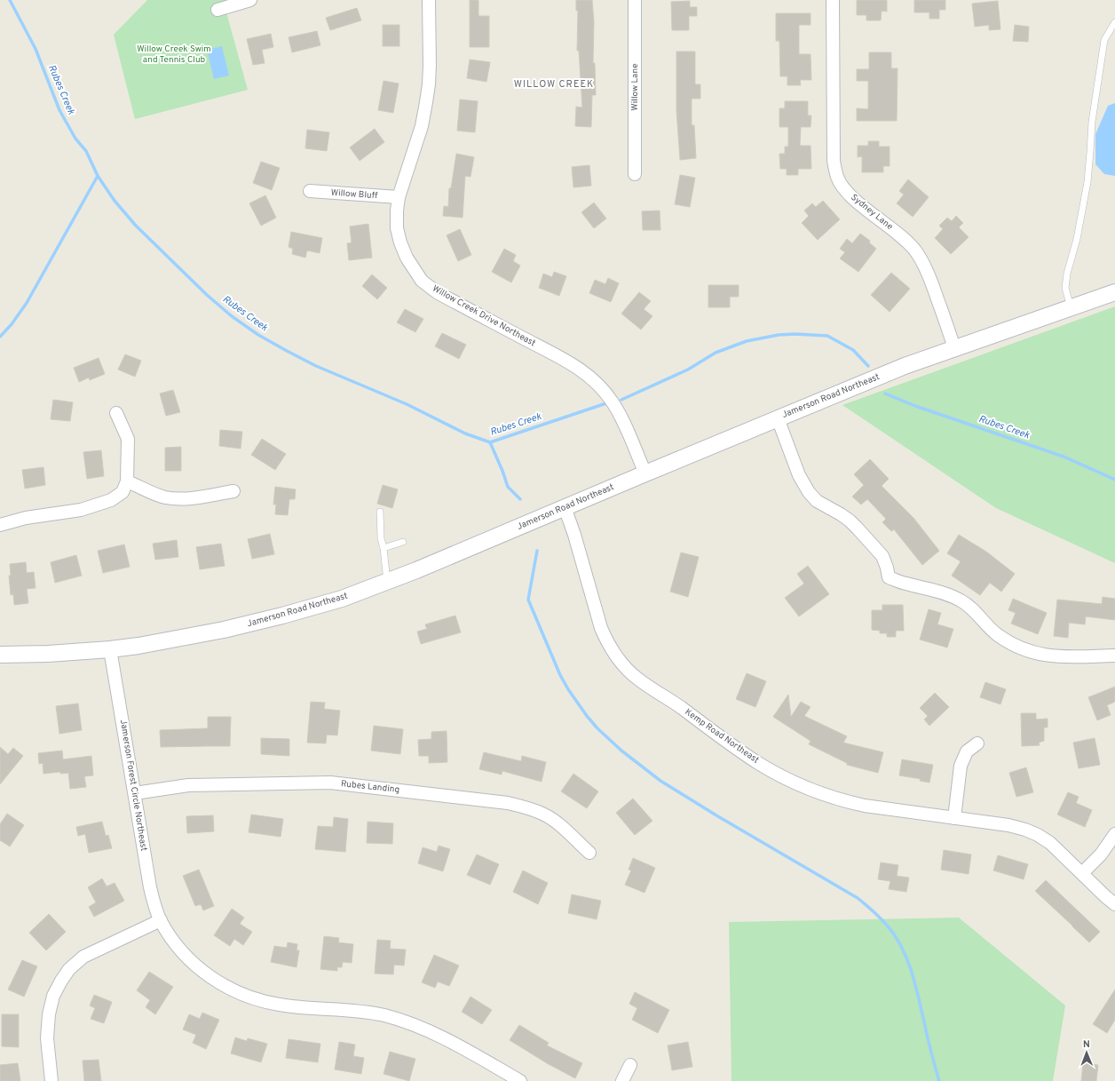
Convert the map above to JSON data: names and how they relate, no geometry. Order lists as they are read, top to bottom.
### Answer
{
  "streets": {
    "street": [
      "Willow Lane",
      "Willow Bluff",
      "Sydney Lane",
      "Willow Creek Drive Northeast",
      "Jamerson Road Northeast",
      "Kemp Road Northeast",
      "Jamerson Forest Circle Northeast",
      "Rubes Landing"
    ]
  },
  "crossings": [
    ["Willow Bluff", "Willow Creek Drive Northeast"],
    ["Sydney Lane", "Jamerson Road Northeast"],
    ["Willow Creek Drive Northeast", "Jamerson Road Northeast"],
    ["Jamerson Road Northeast", "Kemp Road Northeast"],
    ["Jamerson Road Northeast", "Jamerson Forest Circle Northeast"],
    ["Jamerson Forest Circle Northeast", "Rubes Landing"]
  ],
  "districts": ["WILLOW CREEK"],
  "water": ["Rubes Creek"],
  "parks": ["Willow Creek Swim and Tennis Club"],
  "north": "top"
}
